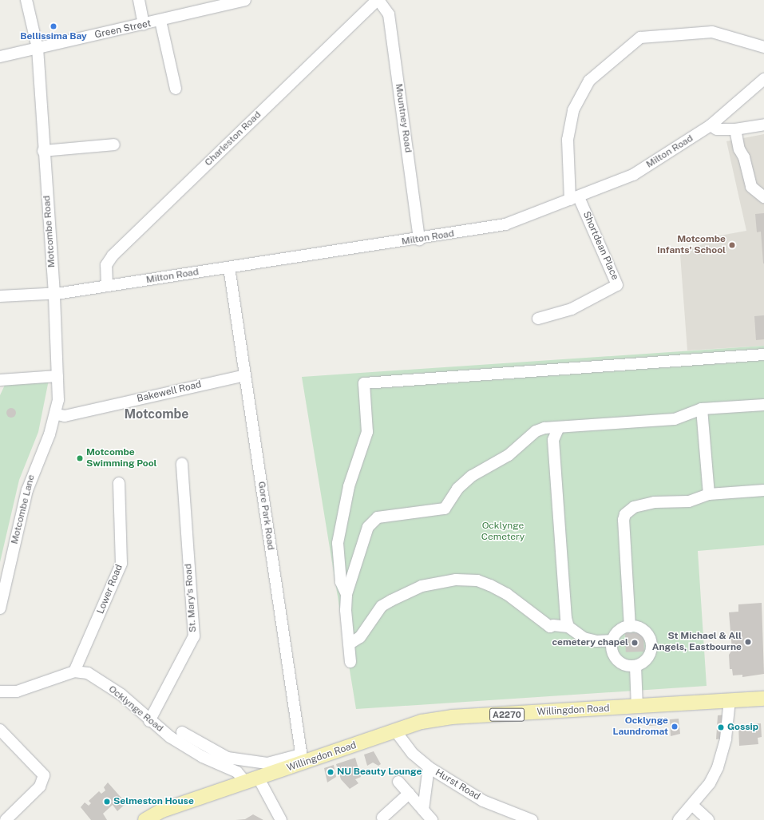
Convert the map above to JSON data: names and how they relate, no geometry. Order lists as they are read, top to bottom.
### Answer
{
  "streets": {
    "main road": ["Willingdon Road", "A2270"],
    "street": [
      "Green Street",
      "Mountney Road",
      "Charleston Road",
      "Milton Road",
      "Motcombe Road",
      "Shortdean Place",
      "Bakewell Road",
      "Motcombe Lane",
      "Gore Park Road",
      "Lower Road",
      "St. Mary's Road",
      "Ocklynge Road",
      "Hurst Road"
    ]
  },
  "crossings": [
    ["Green Street", "Motcombe Road"],
    ["Mountney Road", "Charleston Road"],
    ["Mountney Road", "Milton Road"],
    ["Charleston Road", "Milton Road"],
    ["Milton Road", "Motcombe Road"],
    ["Milton Road", "Shortdean Place"],
    ["Milton Road", "Gore Park Road"],
    ["Motcombe Road", "Bakewell Road"],
    ["Motcombe Road", "Motcombe Lane"],
    ["Bakewell Road", "Motcombe Lane"],
    ["Bakewell Road", "Gore Park Road"],
    ["Gore Park Road", "Willingdon Road"],
    ["Lower Road", "Ocklynge Road"],
    ["St. Mary's Road", "Ocklynge Road"],
    ["Ocklynge Road", "A2270"],
    ["Willingdon Road", "A2270"],
    ["Willingdon Road", "Hurst Road"]
  ],
  "districts": ["Motcombe"],
  "parks": ["Ocklynge Cemetery"],
  "places": [
    "Bellissima Bay",
    "Motcombe Infants' School",
    "Motcombe Swimming Pool",
    "St Michael & All Angels, Eastbourne",
    "cemetery chapel",
    "Ocklynge Laundromat",
    "Gossip",
    "NU Beauty Lounge",
    "Selmeston House"
  ]
}
